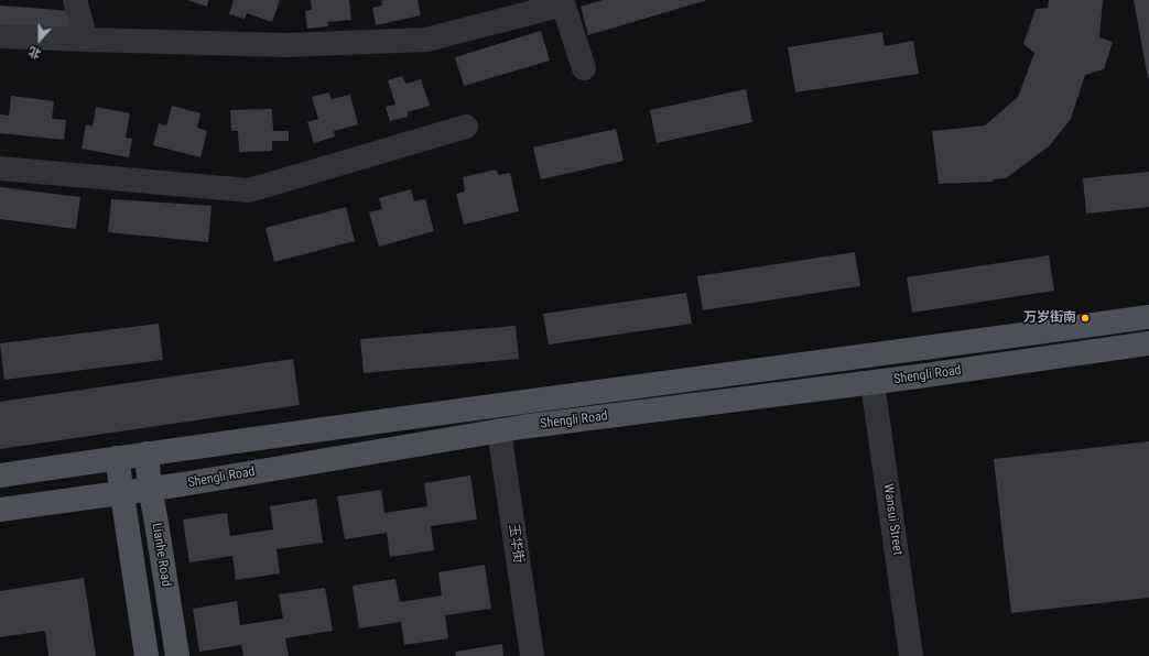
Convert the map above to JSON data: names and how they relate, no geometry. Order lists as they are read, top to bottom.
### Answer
{
  "streets": {
    "main road": ["Shengli Road", "Lianhe Road"],
    "street": ["Wansui Street", "玉华街"]
  },
  "crossings": [
    ["Shengli Road", "Wansui Street"],
    ["Shengli Road", "玉华街"],
    ["Shengli Road", "Lianhe Road"]
  ],
  "places": ["万岁街南"],
  "north": "bottom"
}
